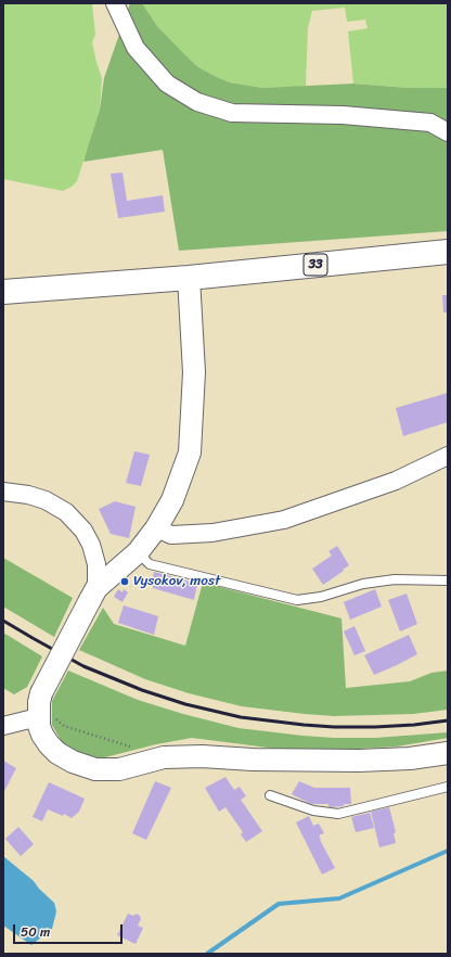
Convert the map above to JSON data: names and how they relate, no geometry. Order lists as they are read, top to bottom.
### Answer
{
  "streets": {
    "main road": ["33"]
  },
  "places": ["Vysokov, most"],
  "scale_bar": "50 m"
}
